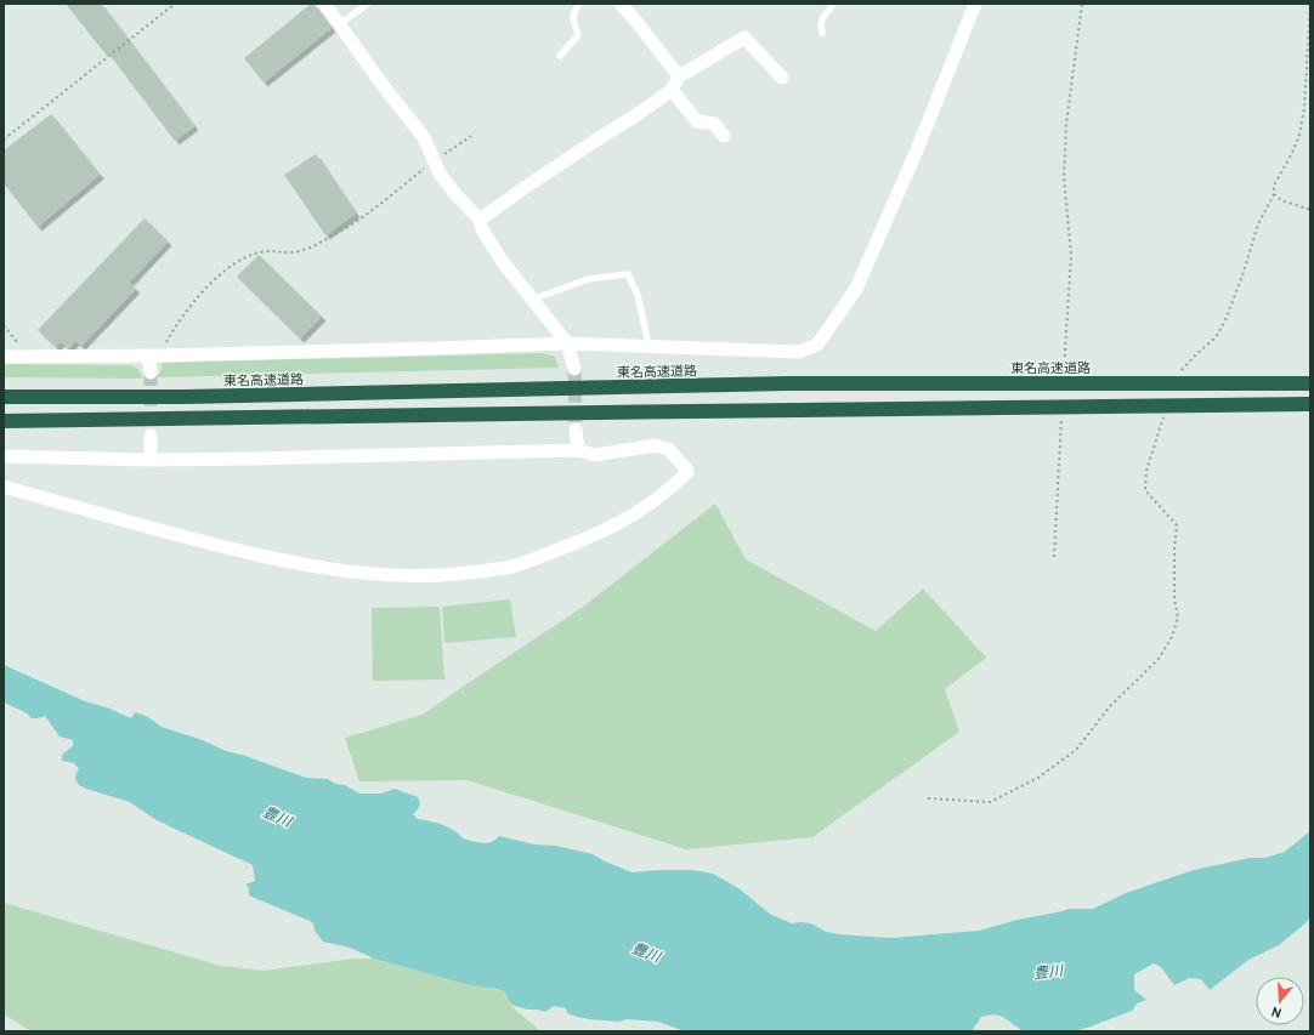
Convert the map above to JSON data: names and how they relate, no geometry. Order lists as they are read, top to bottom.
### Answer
{
  "streets": {
    "highway": ["東名高速道路"]
  },
  "water": ["豊川"],
  "north": "bottom"
}
